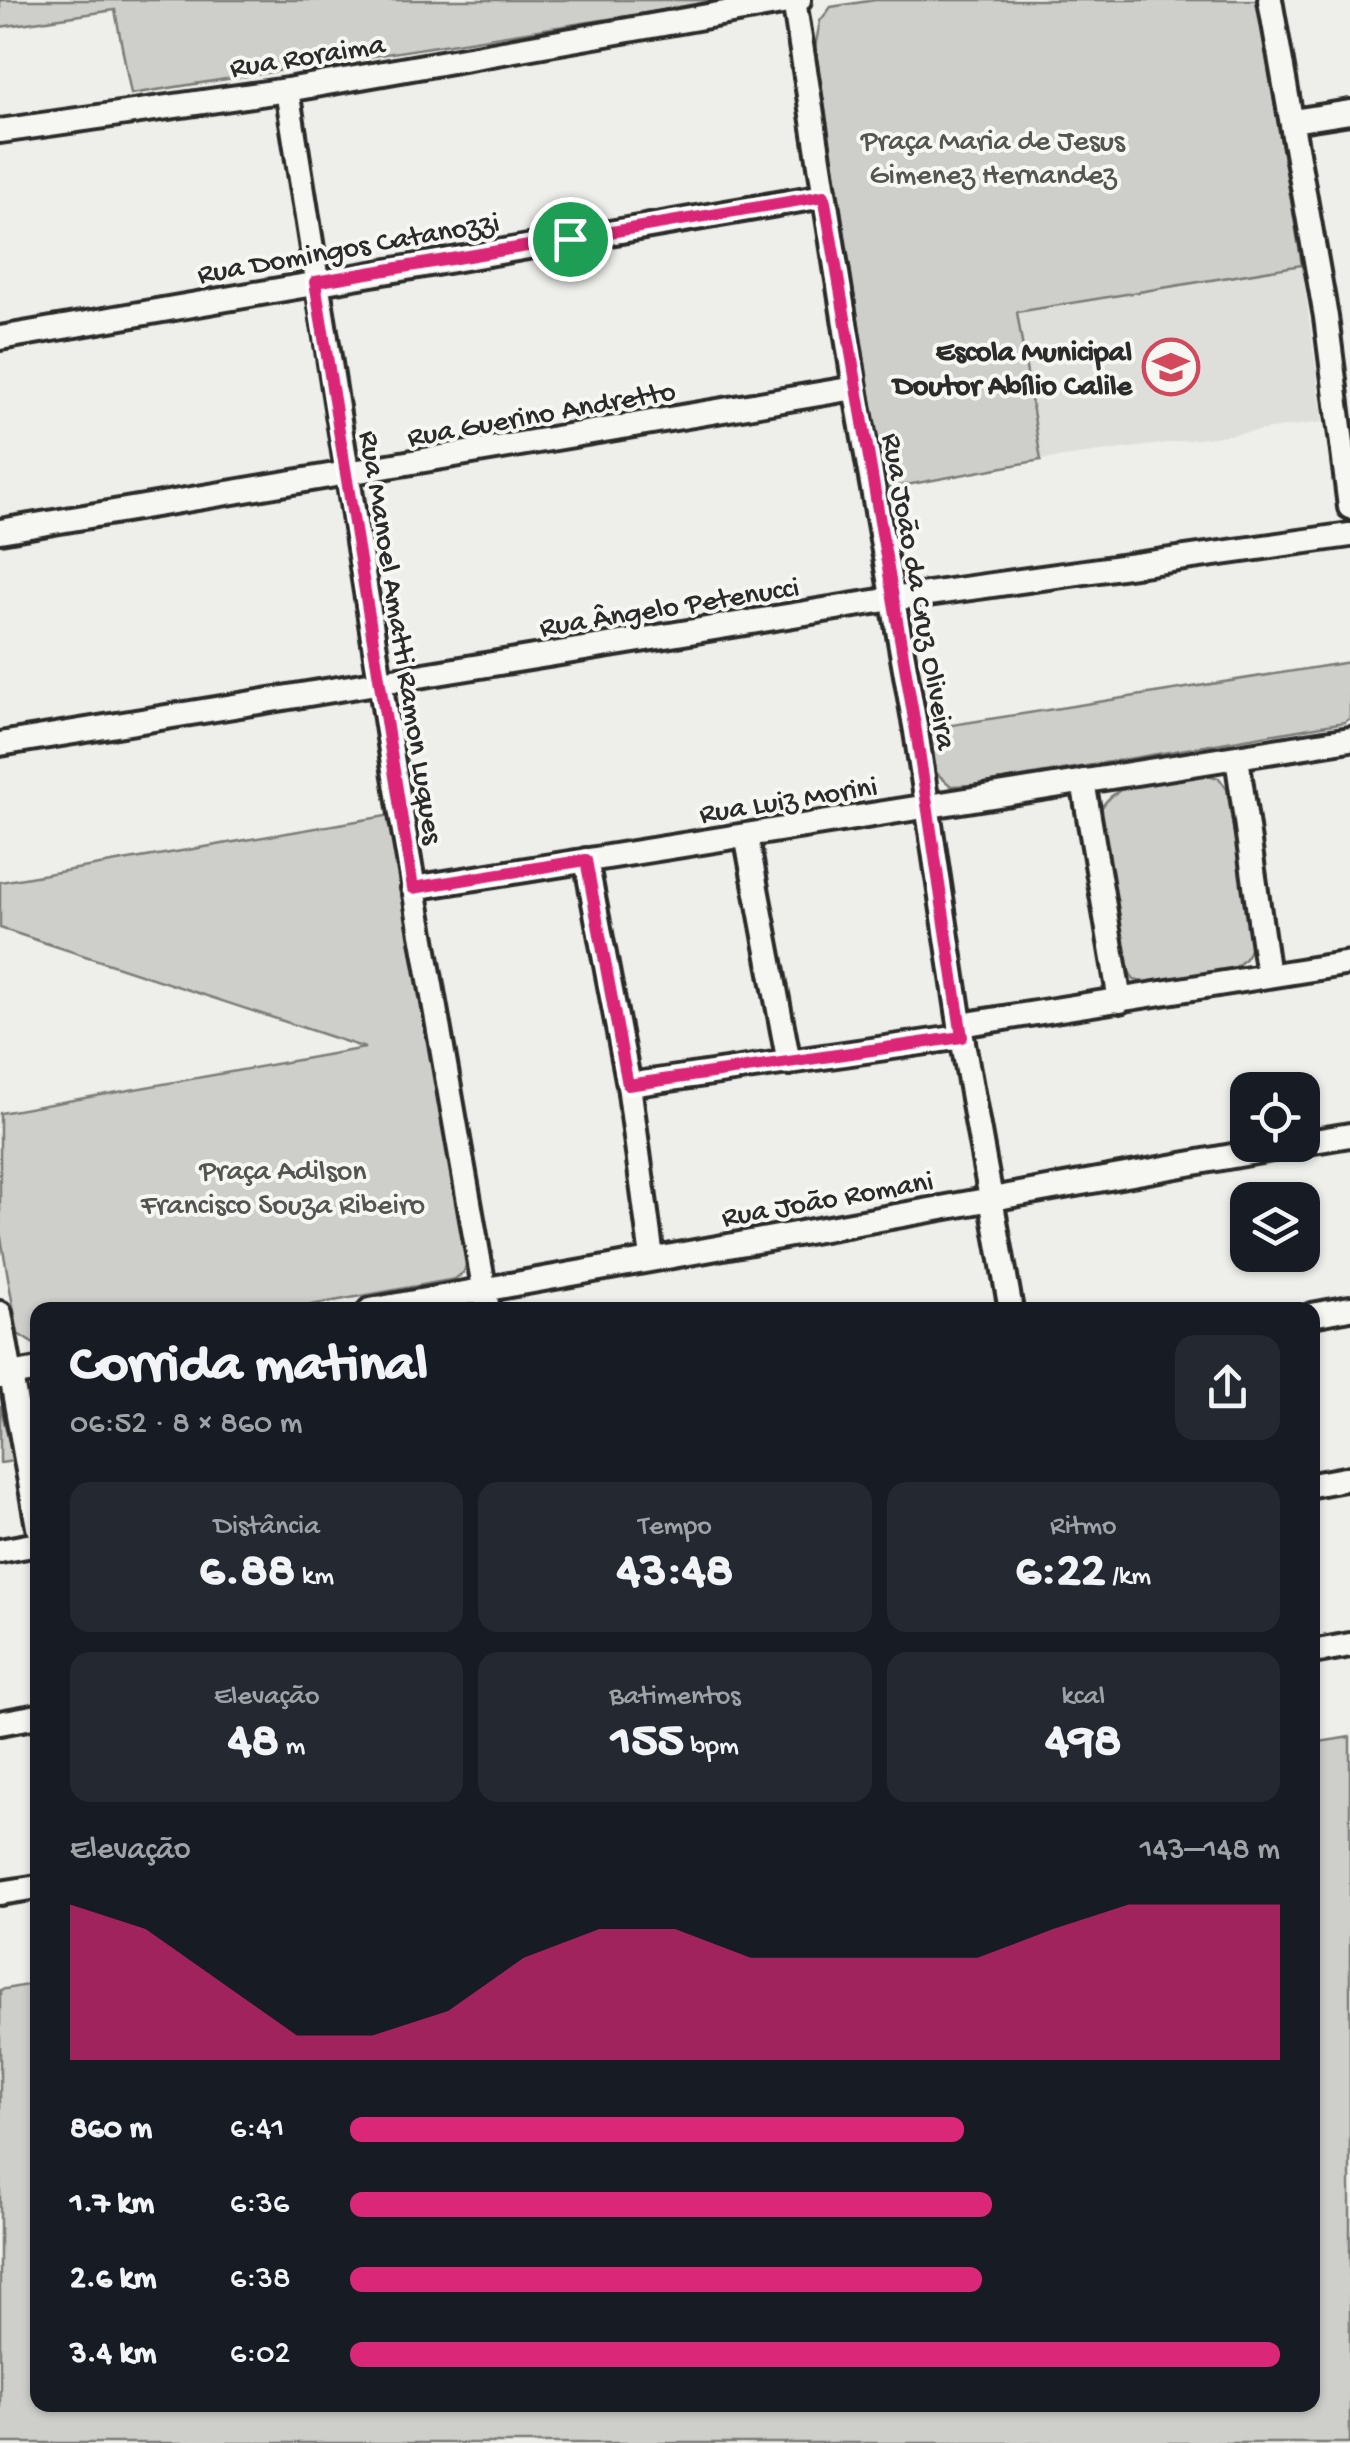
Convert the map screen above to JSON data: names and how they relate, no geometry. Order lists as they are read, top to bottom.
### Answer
{
  "streets": {
    "street": [
      "Rua Roraima",
      "Rua Domingos Catanozzi",
      "Rua Guerino Andretto",
      "Rua João da Cruz Oliveira",
      "Rua Ângelo Petenucci",
      "Rua Manoel Amatti Ramon Luques",
      "Rua Luiz Morini",
      "Rua João Romani"
    ]
  },
  "crossings": [
    ["Rua Roraima", "Rua João da Cruz Oliveira"],
    ["Rua Roraima", "Rua Manoel Amatti Ramon Luques"],
    ["Rua Domingos Catanozzi", "Rua João da Cruz Oliveira"],
    ["Rua Domingos Catanozzi", "Rua Manoel Amatti Ramon Luques"],
    ["Rua Guerino Andretto", "Rua João da Cruz Oliveira"],
    ["Rua Guerino Andretto", "Rua Manoel Amatti Ramon Luques"],
    ["Rua João da Cruz Oliveira", "Rua Ângelo Petenucci"],
    ["Rua João da Cruz Oliveira", "Rua Luiz Morini"],
    ["Rua João da Cruz Oliveira", "Rua João Romani"],
    ["Rua Ângelo Petenucci", "Rua Manoel Amatti Ramon Luques"],
    ["Rua Manoel Amatti Ramon Luques", "Rua Luiz Morini"],
    ["Rua Manoel Amatti Ramon Luques", "Rua João Romani"]
  ],
  "parks": ["Praça Maria de Jesus Gimenez Hernandez", "Praça Adilson Francisco Souza Ribeiro"],
  "places": {
    "school or university": ["Escola Municipal Doutor Abílio Calile"]
  },
  "page": {
    "heading": ["Corrida matinal", "06:52 · 8 × 860 m"],
    "stats": [
      ["Distância", "6.88 km"],
      ["Tempo", "43:48"],
      ["Ritmo", "6:22 /km"],
      ["Elevação", "48 m"],
      ["Batimentos", "155 bpm"],
      ["kcal", "498"]
    ],
    "chart": ["Elevação", "143–148 m"],
    "list": [
      {
        "name": "860 m",
        "note": "6:41"
      },
      {
        "name": "1.7 km",
        "note": "6:36"
      },
      {
        "name": "2.6 km",
        "note": "6:38"
      },
      {
        "name": "3.4 km",
        "note": "6:02"
      }
    ]
  }
}
